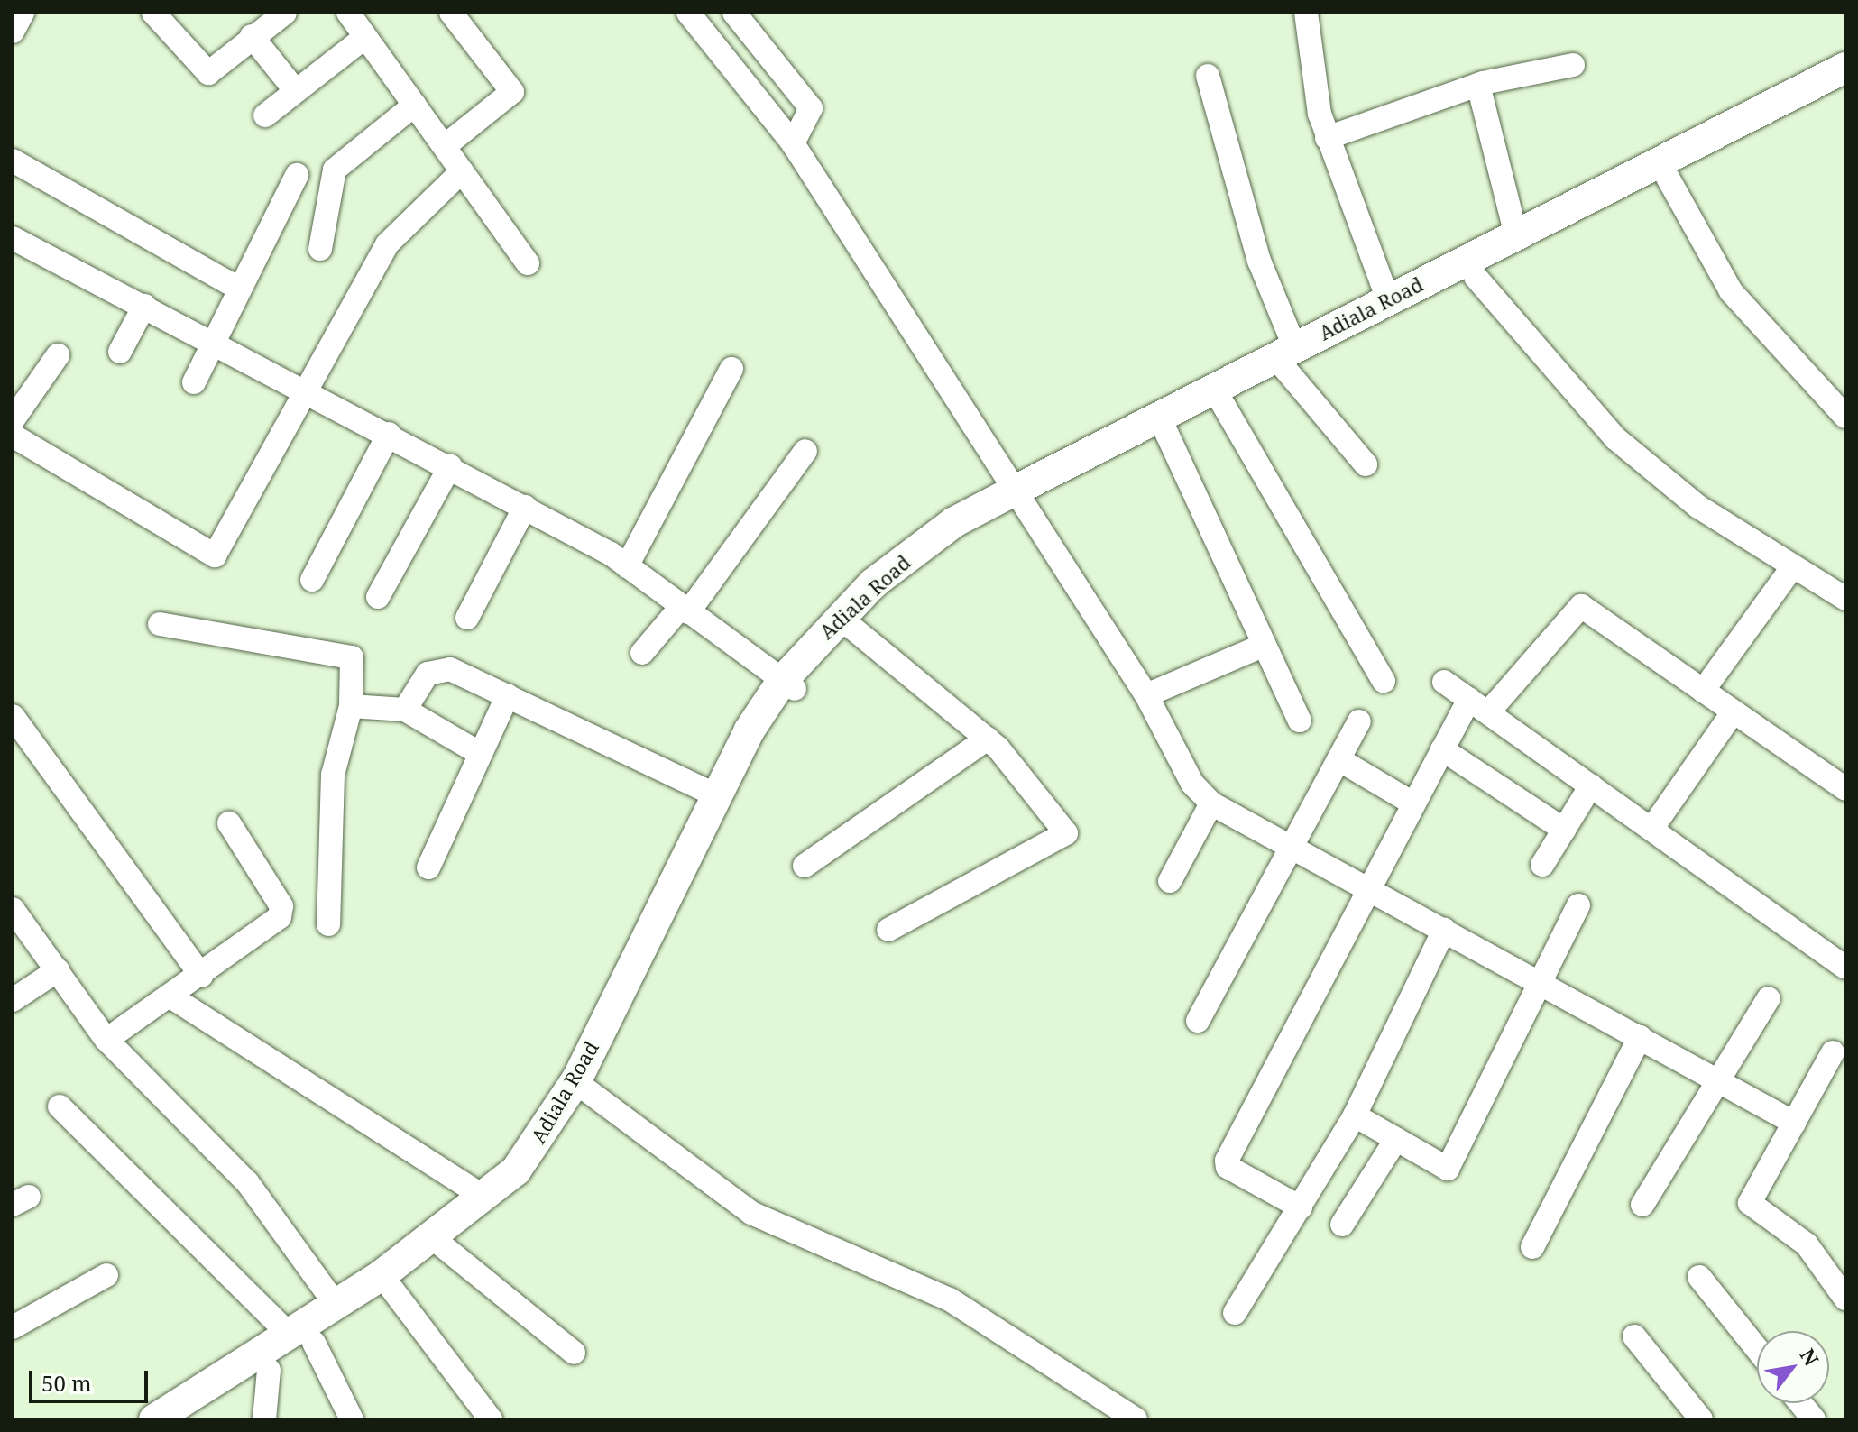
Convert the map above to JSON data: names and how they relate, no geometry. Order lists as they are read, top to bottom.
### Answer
{
  "streets": {
    "main road": ["Adiala Road"]
  },
  "scale_bar": "50 m",
  "north": "top right"
}
